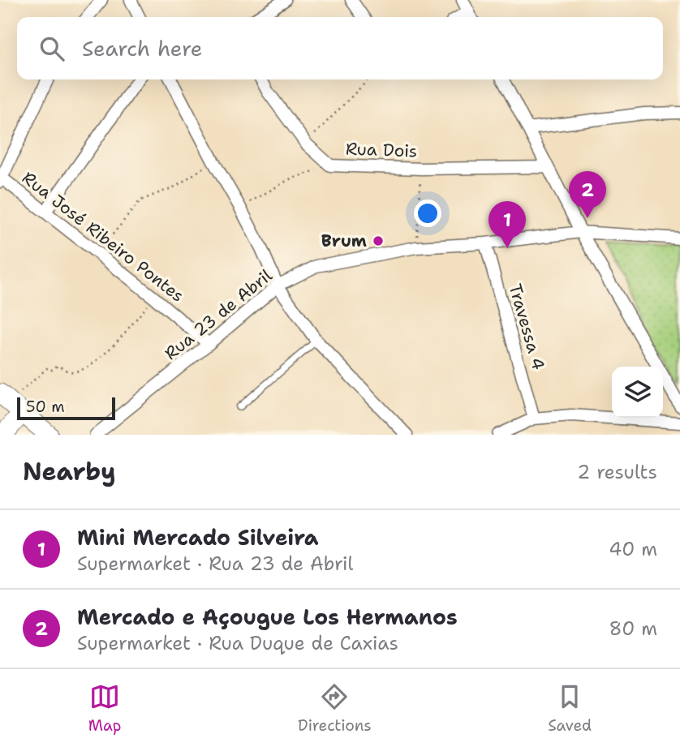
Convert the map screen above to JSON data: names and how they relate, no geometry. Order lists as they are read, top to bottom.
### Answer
{
  "streets": {
    "street": [
      "Rua Dois",
      "Rua José Ribeiro Pontes",
      "Rua 23 de Abril",
      "Travessa 4"
    ]
  },
  "crossings": [
    ["Rua José Ribeiro Pontes", "Rua 23 de Abril"],
    ["Rua 23 de Abril", "Travessa 4"]
  ],
  "places": ["Brum"],
  "scale_bar": "50 m",
  "page": {
    "search": "Search here",
    "pins": ["2", "1"],
    "scale": "50 m",
    "heading": ["Nearby", "2 results"],
    "list": [
      {
        "mark": "1",
        "name": "Mini Mercado Silveira",
        "note": "Supermarket · Rua 23 de Abril",
        "value": "40 m"
      },
      {
        "mark": "2",
        "name": "Mercado e Açougue Los Hermanos",
        "note": "Supermarket · Rua Duque de Caxias",
        "value": "80 m"
      }
    ],
    "nav": ["Map", "Directions", "Saved"]
  }
}
